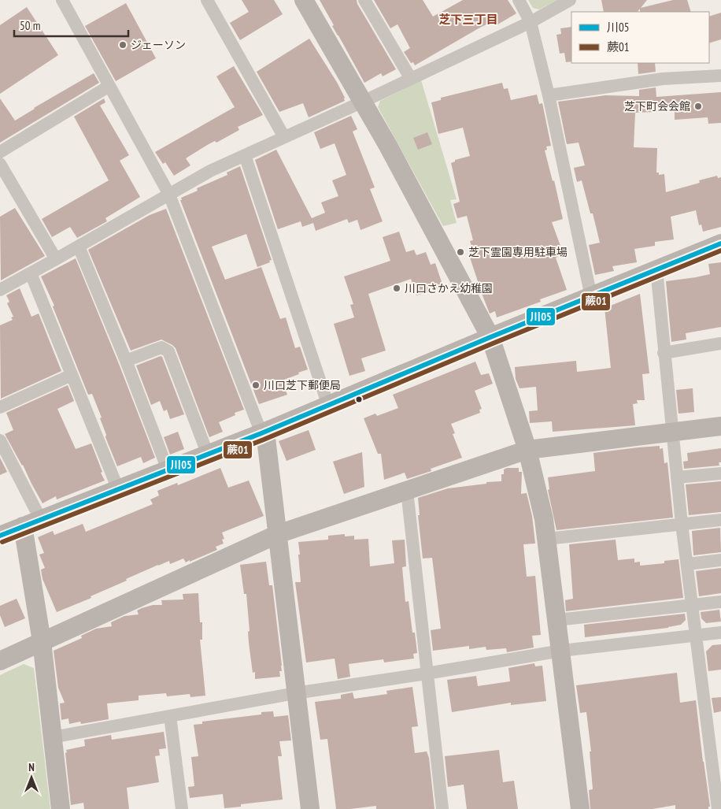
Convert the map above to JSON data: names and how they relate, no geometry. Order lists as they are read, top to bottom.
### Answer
{
  "districts": ["芝下三丁目"],
  "places": [
    "ジェーソン",
    "芝下町会会館",
    "芝下霊園専用駐車場",
    "川口さかえ幼稚園",
    "川口芝下郵便局"
  ],
  "lines": ["transit line 川05", "transit line 蕨01"],
  "legend": ["川05", "蕨01"],
  "scale_bar": "50 m",
  "north": "top"
}
